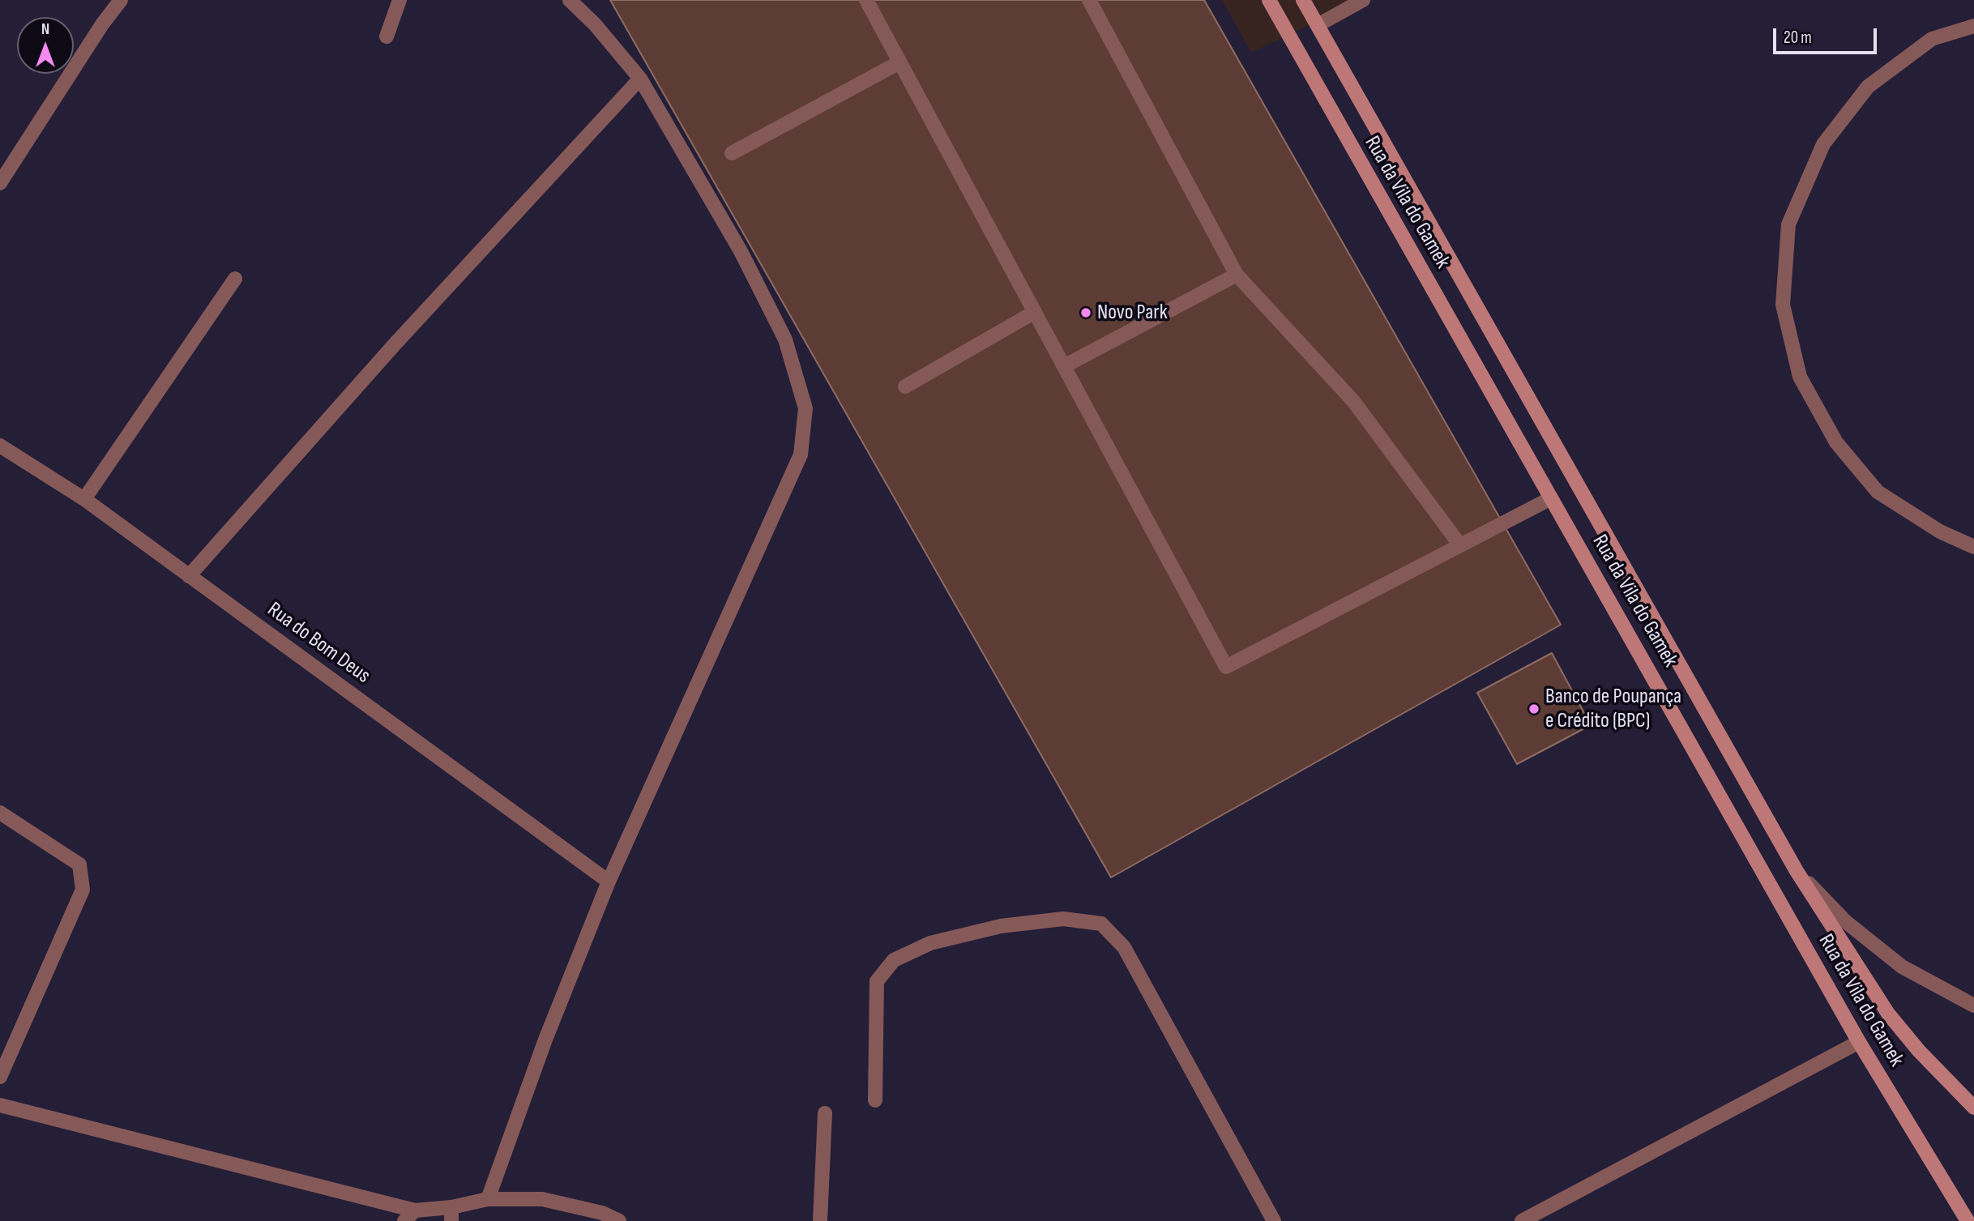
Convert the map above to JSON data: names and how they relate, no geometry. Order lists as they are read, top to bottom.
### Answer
{
  "streets": {
    "main road": ["Rua da Vila do Gamek"],
    "street": ["Rua do Bom Deus"]
  },
  "places": ["Novo Park", "Banco de Poupança e Crédito (BPC)"],
  "scale_bar": "20 m",
  "north": "top"
}
